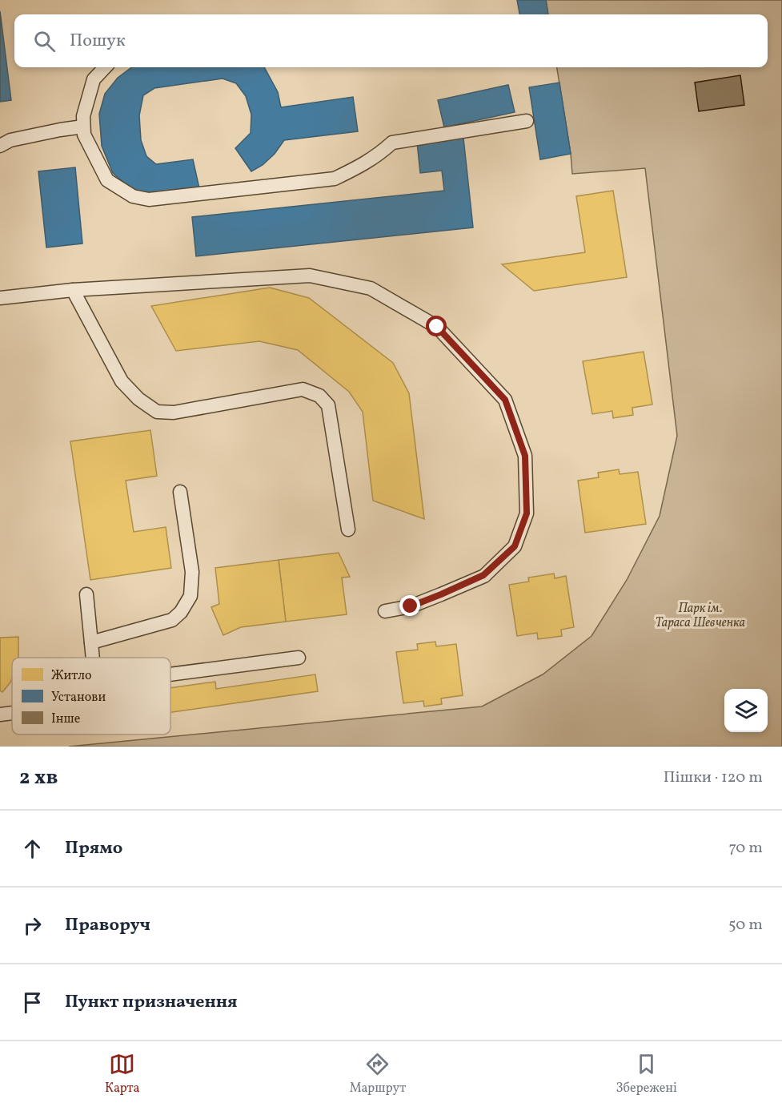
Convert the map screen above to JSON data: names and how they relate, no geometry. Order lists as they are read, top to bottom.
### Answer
{
  "parks": ["Парк ім. Тараса Шевченка"],
  "legend": ["Житло", "Установи", "Інше"],
  "page": {
    "search": "Пошук",
    "heading": ["2 хв", "Пішки · 120 m"],
    "list": [
      ["Прямо", "70 m"],
      ["Праворуч", "50 m"],
      "Пункт призначення"
    ],
    "nav": ["Карта", "Маршрут", "Збережені"]
  }
}
